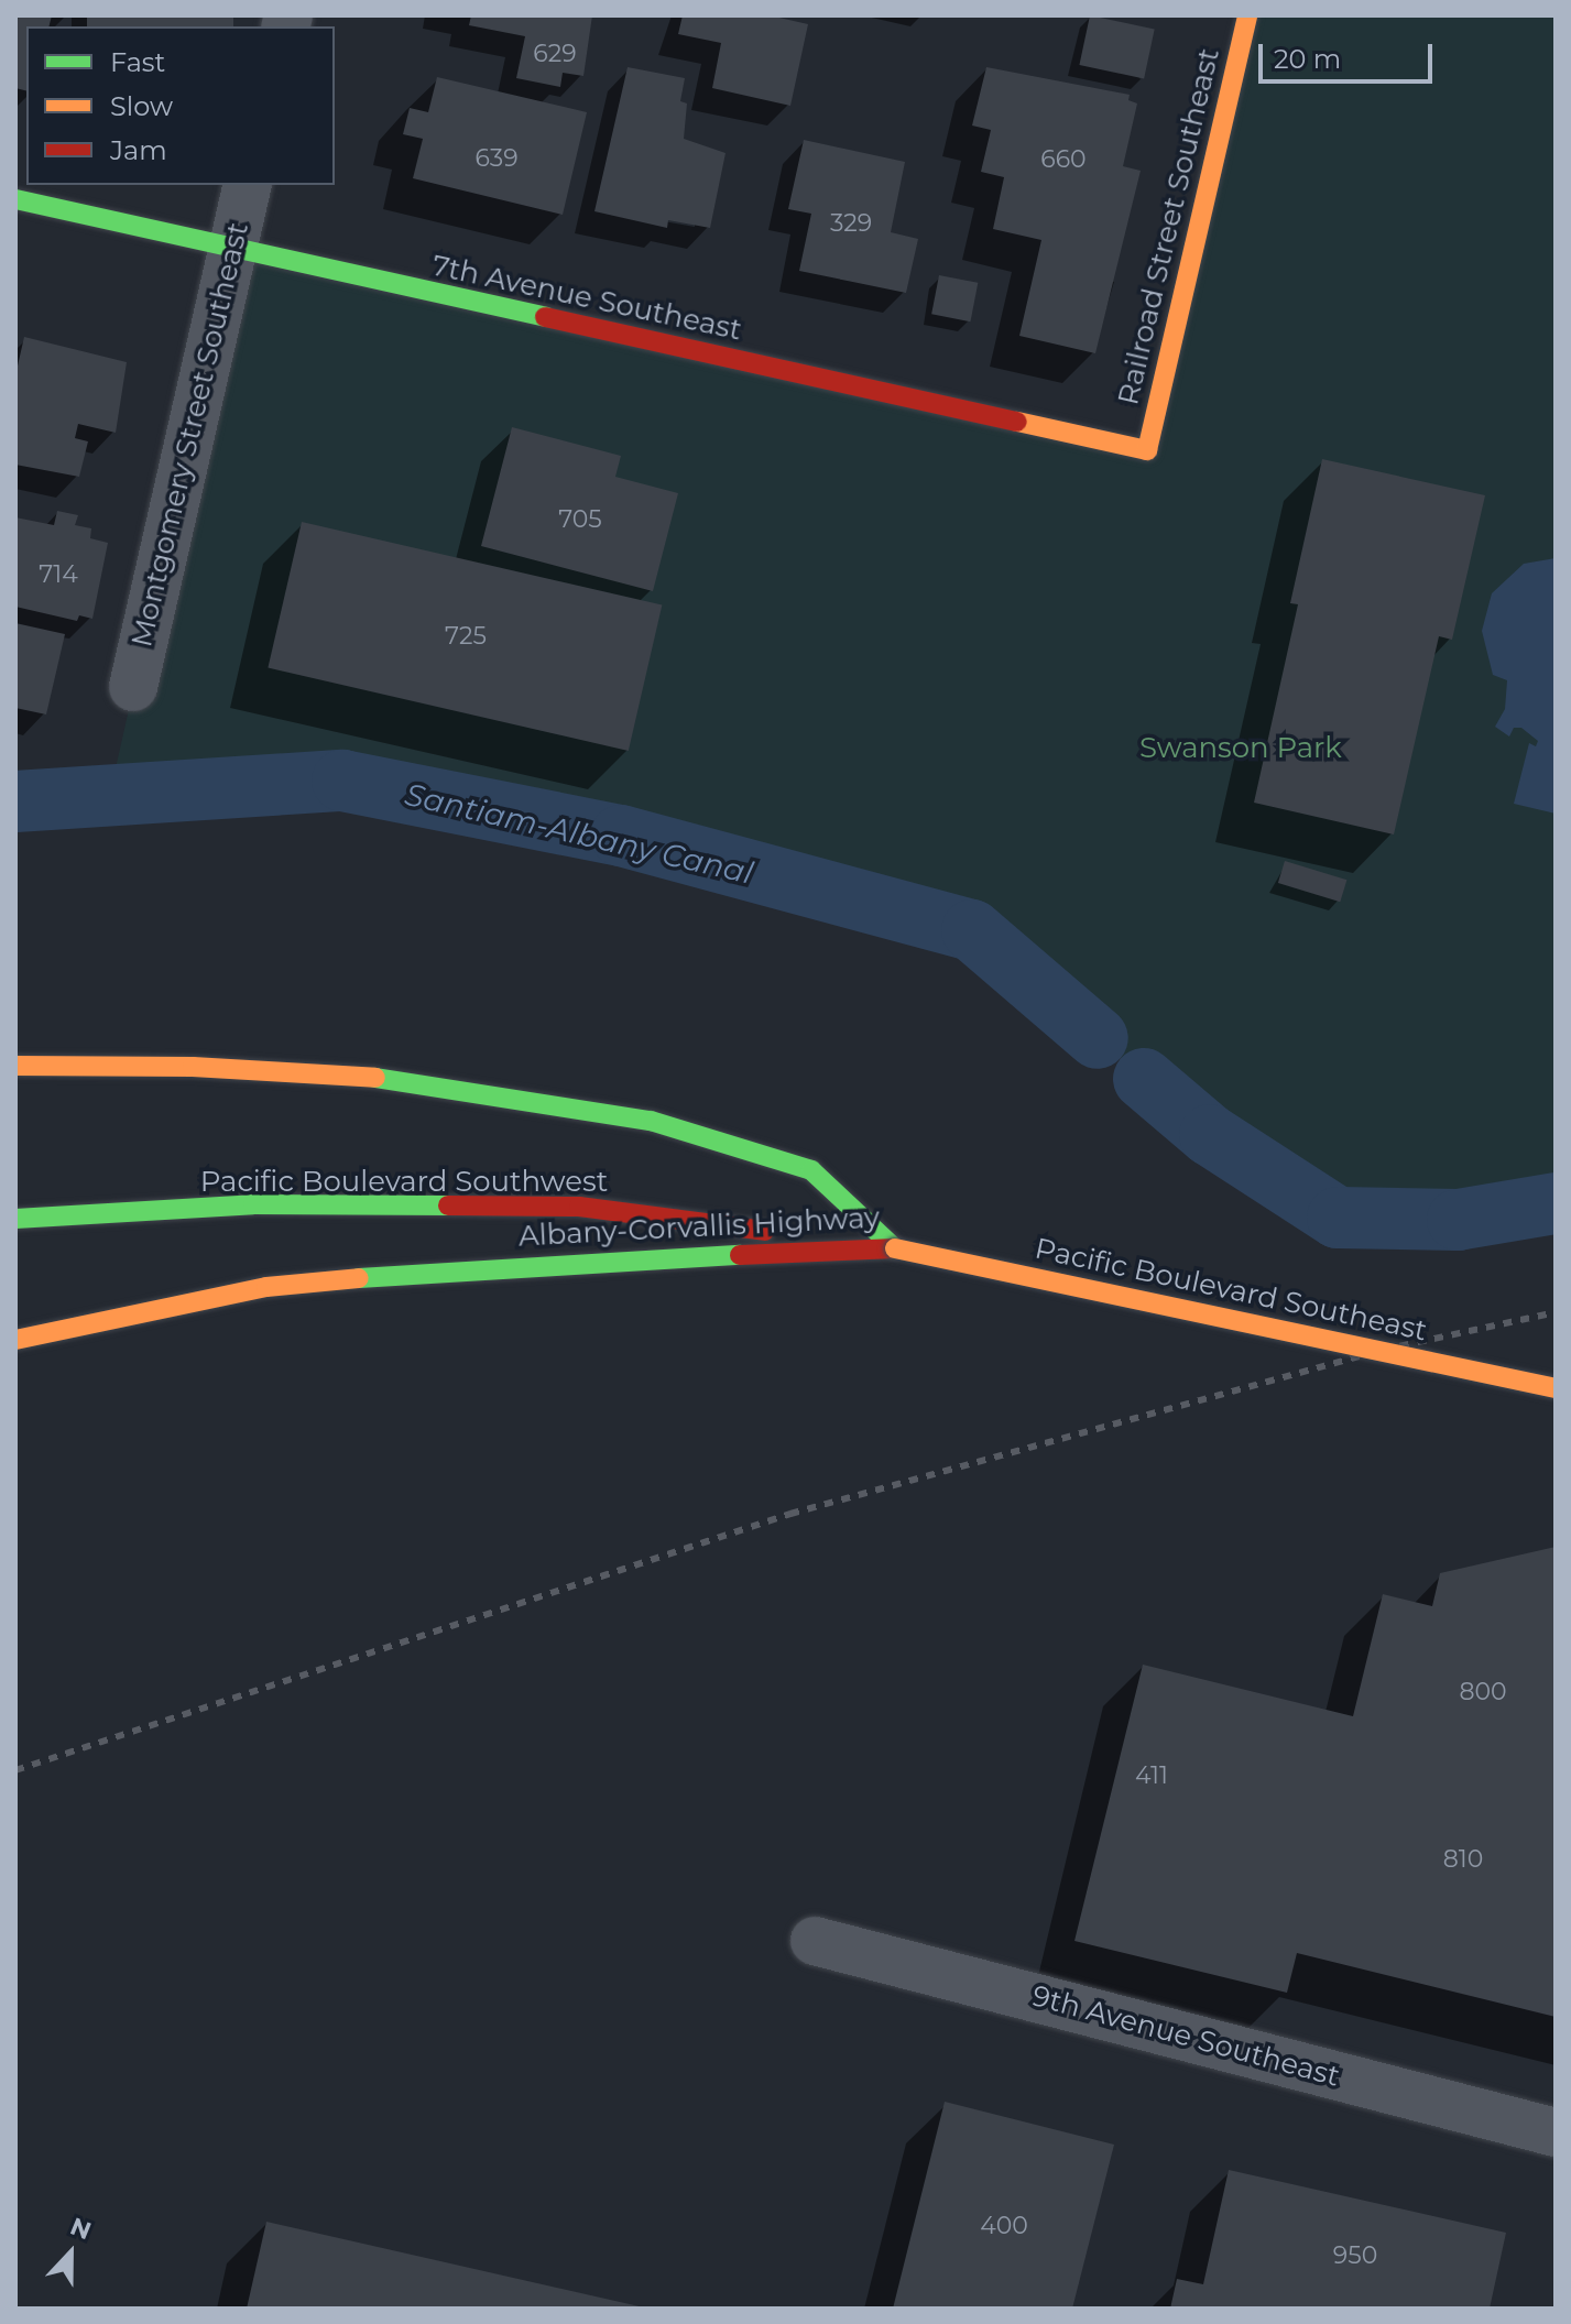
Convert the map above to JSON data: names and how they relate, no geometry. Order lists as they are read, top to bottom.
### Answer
{
  "streets": {
    "main road": [
      "Railroad Street Southeast",
      "7th Avenue Southeast",
      "Pacific Boulevard Southwest",
      "Albany-Corvallis Highway",
      "Pacific Boulevard Southeast"
    ],
    "street": ["Montgomery Street Southeast", "9th Avenue Southeast"]
  },
  "crossings": [
    ["Railroad Street Southeast", "7th Avenue Southeast"],
    ["7th Avenue Southeast", "Montgomery Street Southeast"],
    ["Pacific Boulevard Southwest", "Albany-Corvallis Highway"],
    ["Pacific Boulevard Southwest", "Pacific Boulevard Southeast"],
    ["Albany-Corvallis Highway", "Pacific Boulevard Southeast"]
  ],
  "water": ["Santiam-Albany Canal"],
  "parks": ["Swanson Park"],
  "house_numbers": [
    "629",
    "639",
    "660",
    "329",
    "705",
    "714",
    "725",
    "800",
    "411",
    "810",
    "400",
    "950"
  ],
  "legend": ["Fast", "Slow", "Jam"],
  "scale_bar": "20 m",
  "north": "top"
}
